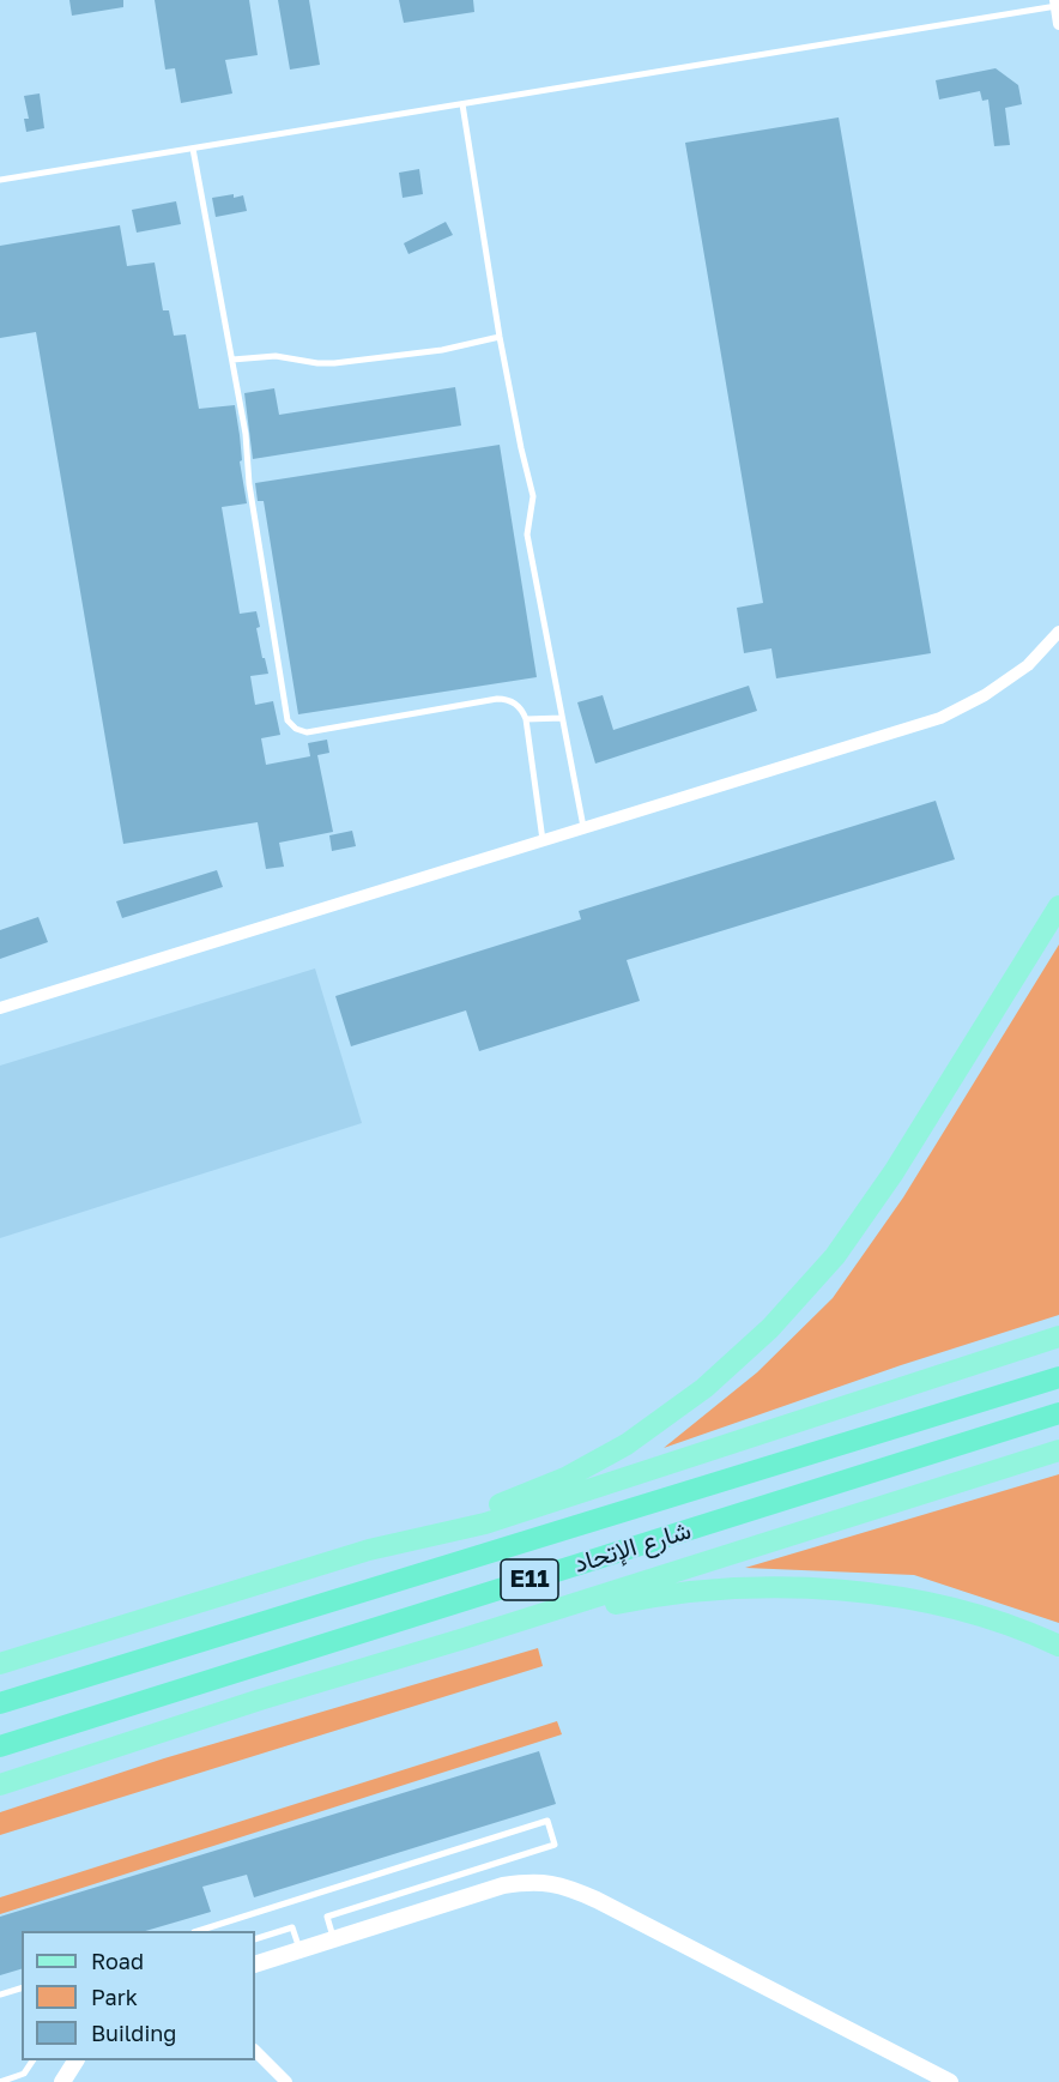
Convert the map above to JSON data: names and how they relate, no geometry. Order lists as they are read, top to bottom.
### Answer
{
  "streets": {
    "highway": ["شارع الإتحاد", "E11"]
  },
  "legend": ["Road", "Park", "Building"]
}
